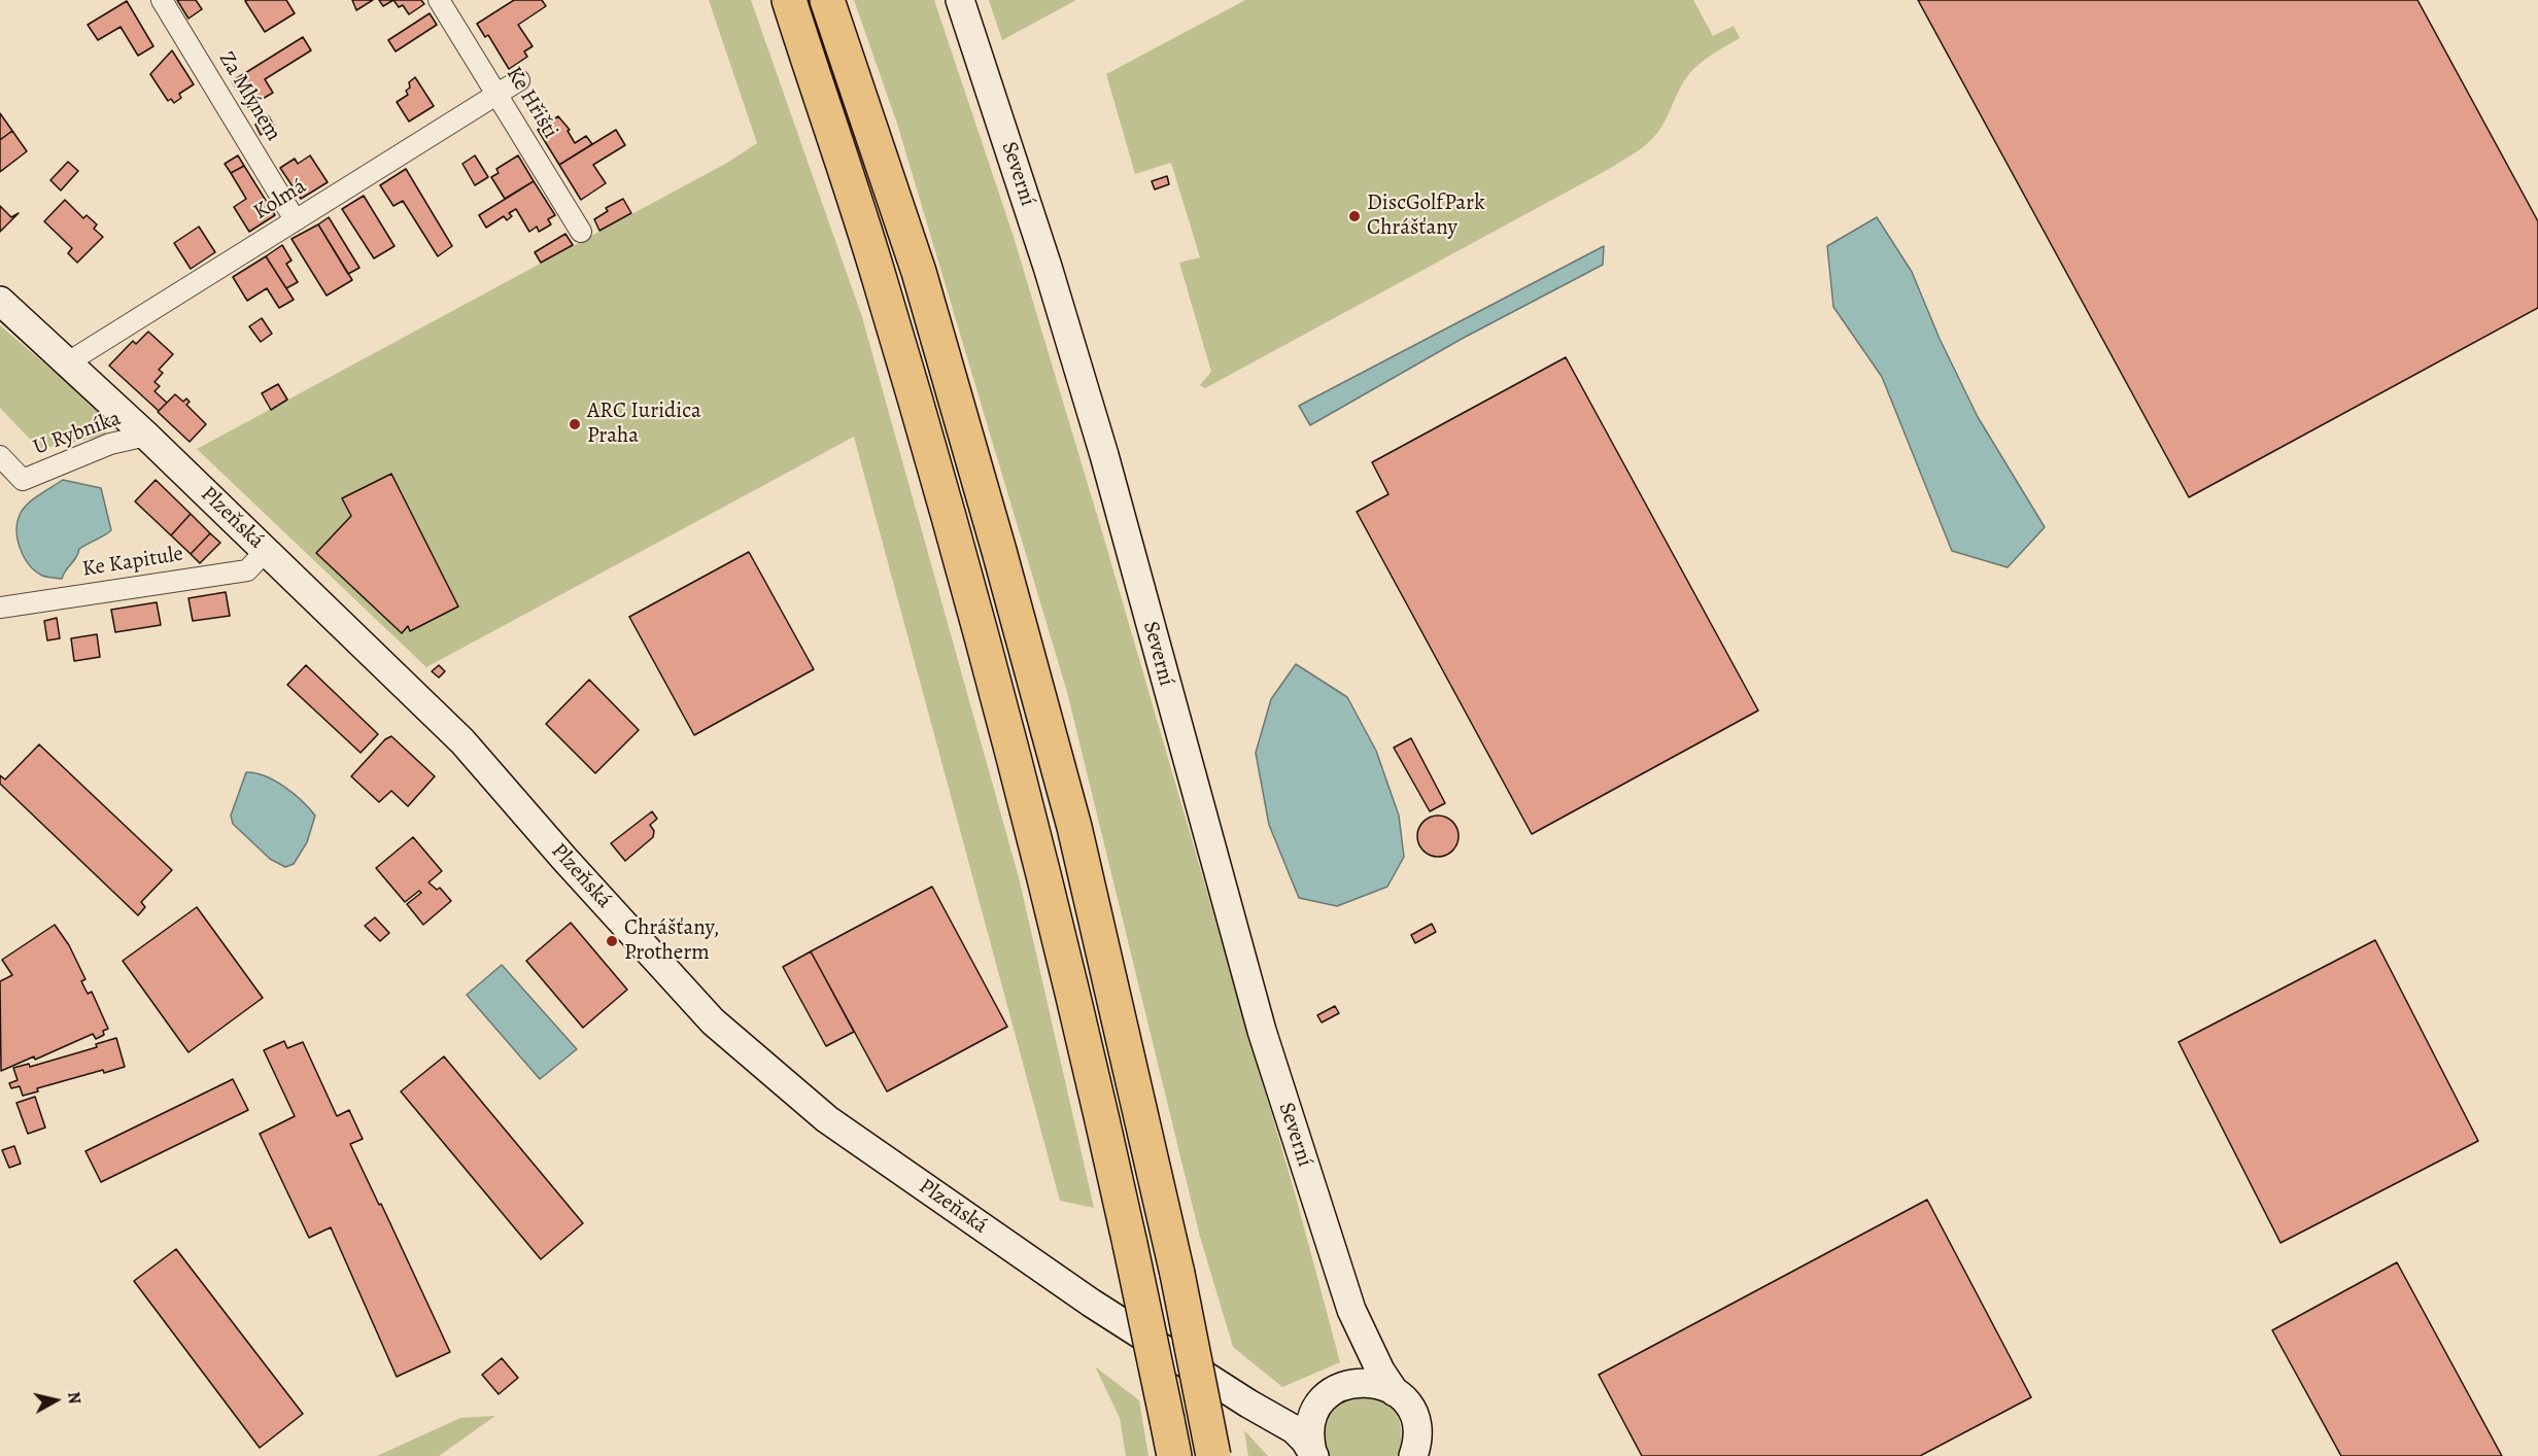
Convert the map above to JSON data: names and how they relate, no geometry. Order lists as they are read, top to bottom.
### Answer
{
  "streets": {
    "main road": ["Severní", "Plzeňská"],
    "street": [
      "Za Mlýnem",
      "Ke Hřišti",
      "Kolmá",
      "U Rybníka",
      "Ke Kapitule"
    ]
  },
  "crossings": [
    ["Za Mlýnem", "Kolmá"],
    ["Ke Hřišti", "Kolmá"],
    ["Severní", "Plzeňská"],
    ["Kolmá", "Plzeňská"],
    ["U Rybníka", "Plzeňská"],
    ["Plzeňská", "Ke Kapitule"]
  ],
  "places": ["DiscGolfPark Chrášťany", "ARC Iuridica Praha", "Chrášťany, Protherm"],
  "north": "right"
}
